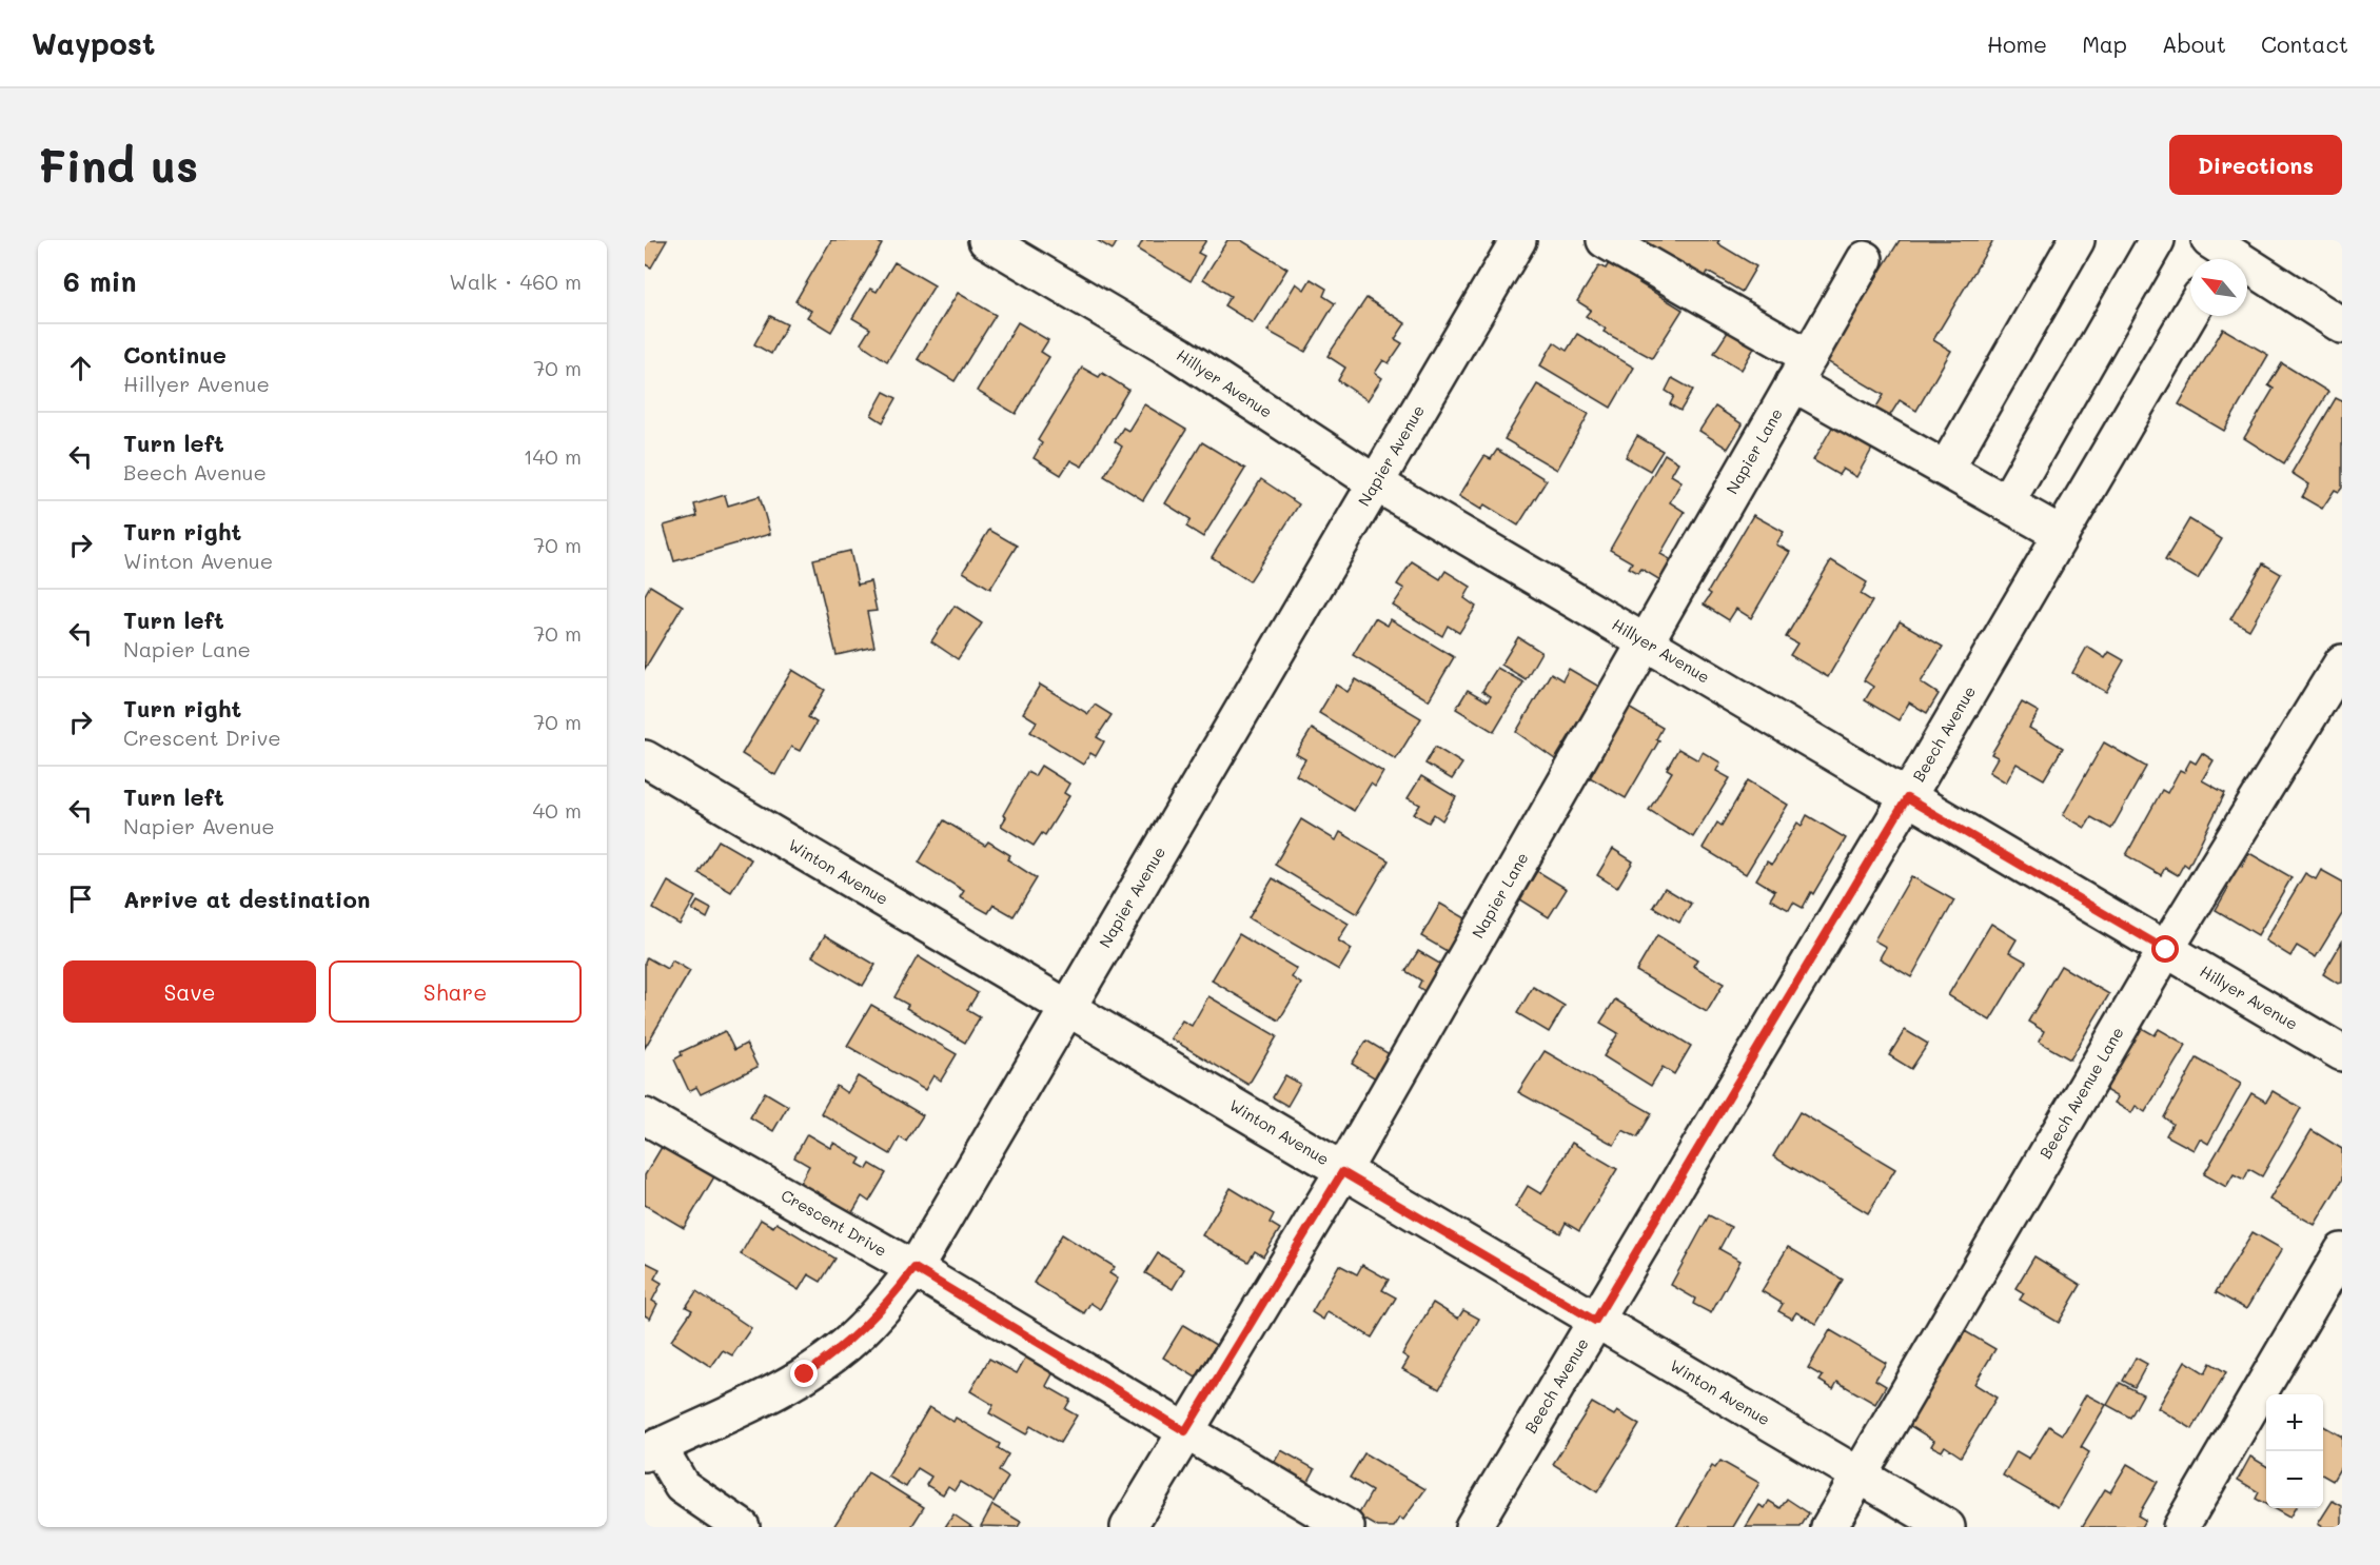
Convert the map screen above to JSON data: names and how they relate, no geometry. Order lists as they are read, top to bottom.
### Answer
{
  "streets": {
    "street": [
      "Hillyer Avenue",
      "Napier Lane",
      "Napier Avenue",
      "Beech Avenue",
      "Winton Avenue",
      "Beech Avenue Lane",
      "Crescent Drive"
    ]
  },
  "crossings": [
    ["Hillyer Avenue", "Napier Lane"],
    ["Hillyer Avenue", "Napier Avenue"],
    ["Hillyer Avenue", "Beech Avenue"],
    ["Hillyer Avenue", "Beech Avenue Lane"],
    ["Napier Lane", "Winton Avenue"],
    ["Napier Lane", "Crescent Drive"],
    ["Napier Avenue", "Winton Avenue"],
    ["Napier Avenue", "Crescent Drive"],
    ["Beech Avenue", "Winton Avenue"],
    ["Winton Avenue", "Beech Avenue Lane"]
  ],
  "north": "top left",
  "page": {
    "header": "Waypost",
    "nav": [
      "Home",
      "Map",
      "About",
      "Contact"
    ],
    "buttons": [
      "Directions",
      ["Save", "Share"]
    ],
    "title": "Find us",
    "heading": ["6 min", "Walk · 460 m"],
    "list": [
      ["Continue", "Hillyer Avenue", "70 m"],
      ["Turn left", "Beech Avenue", "140 m"],
      ["Turn right", "Winton Avenue", "70 m"],
      ["Turn left", "Napier Lane", "70 m"],
      ["Turn right", "Crescent Drive", "70 m"],
      ["Turn left", "Napier Avenue", "40 m"],
      "Arrive at destination"
    ],
    "map_buttons": ["+", "−"]
  }
}
